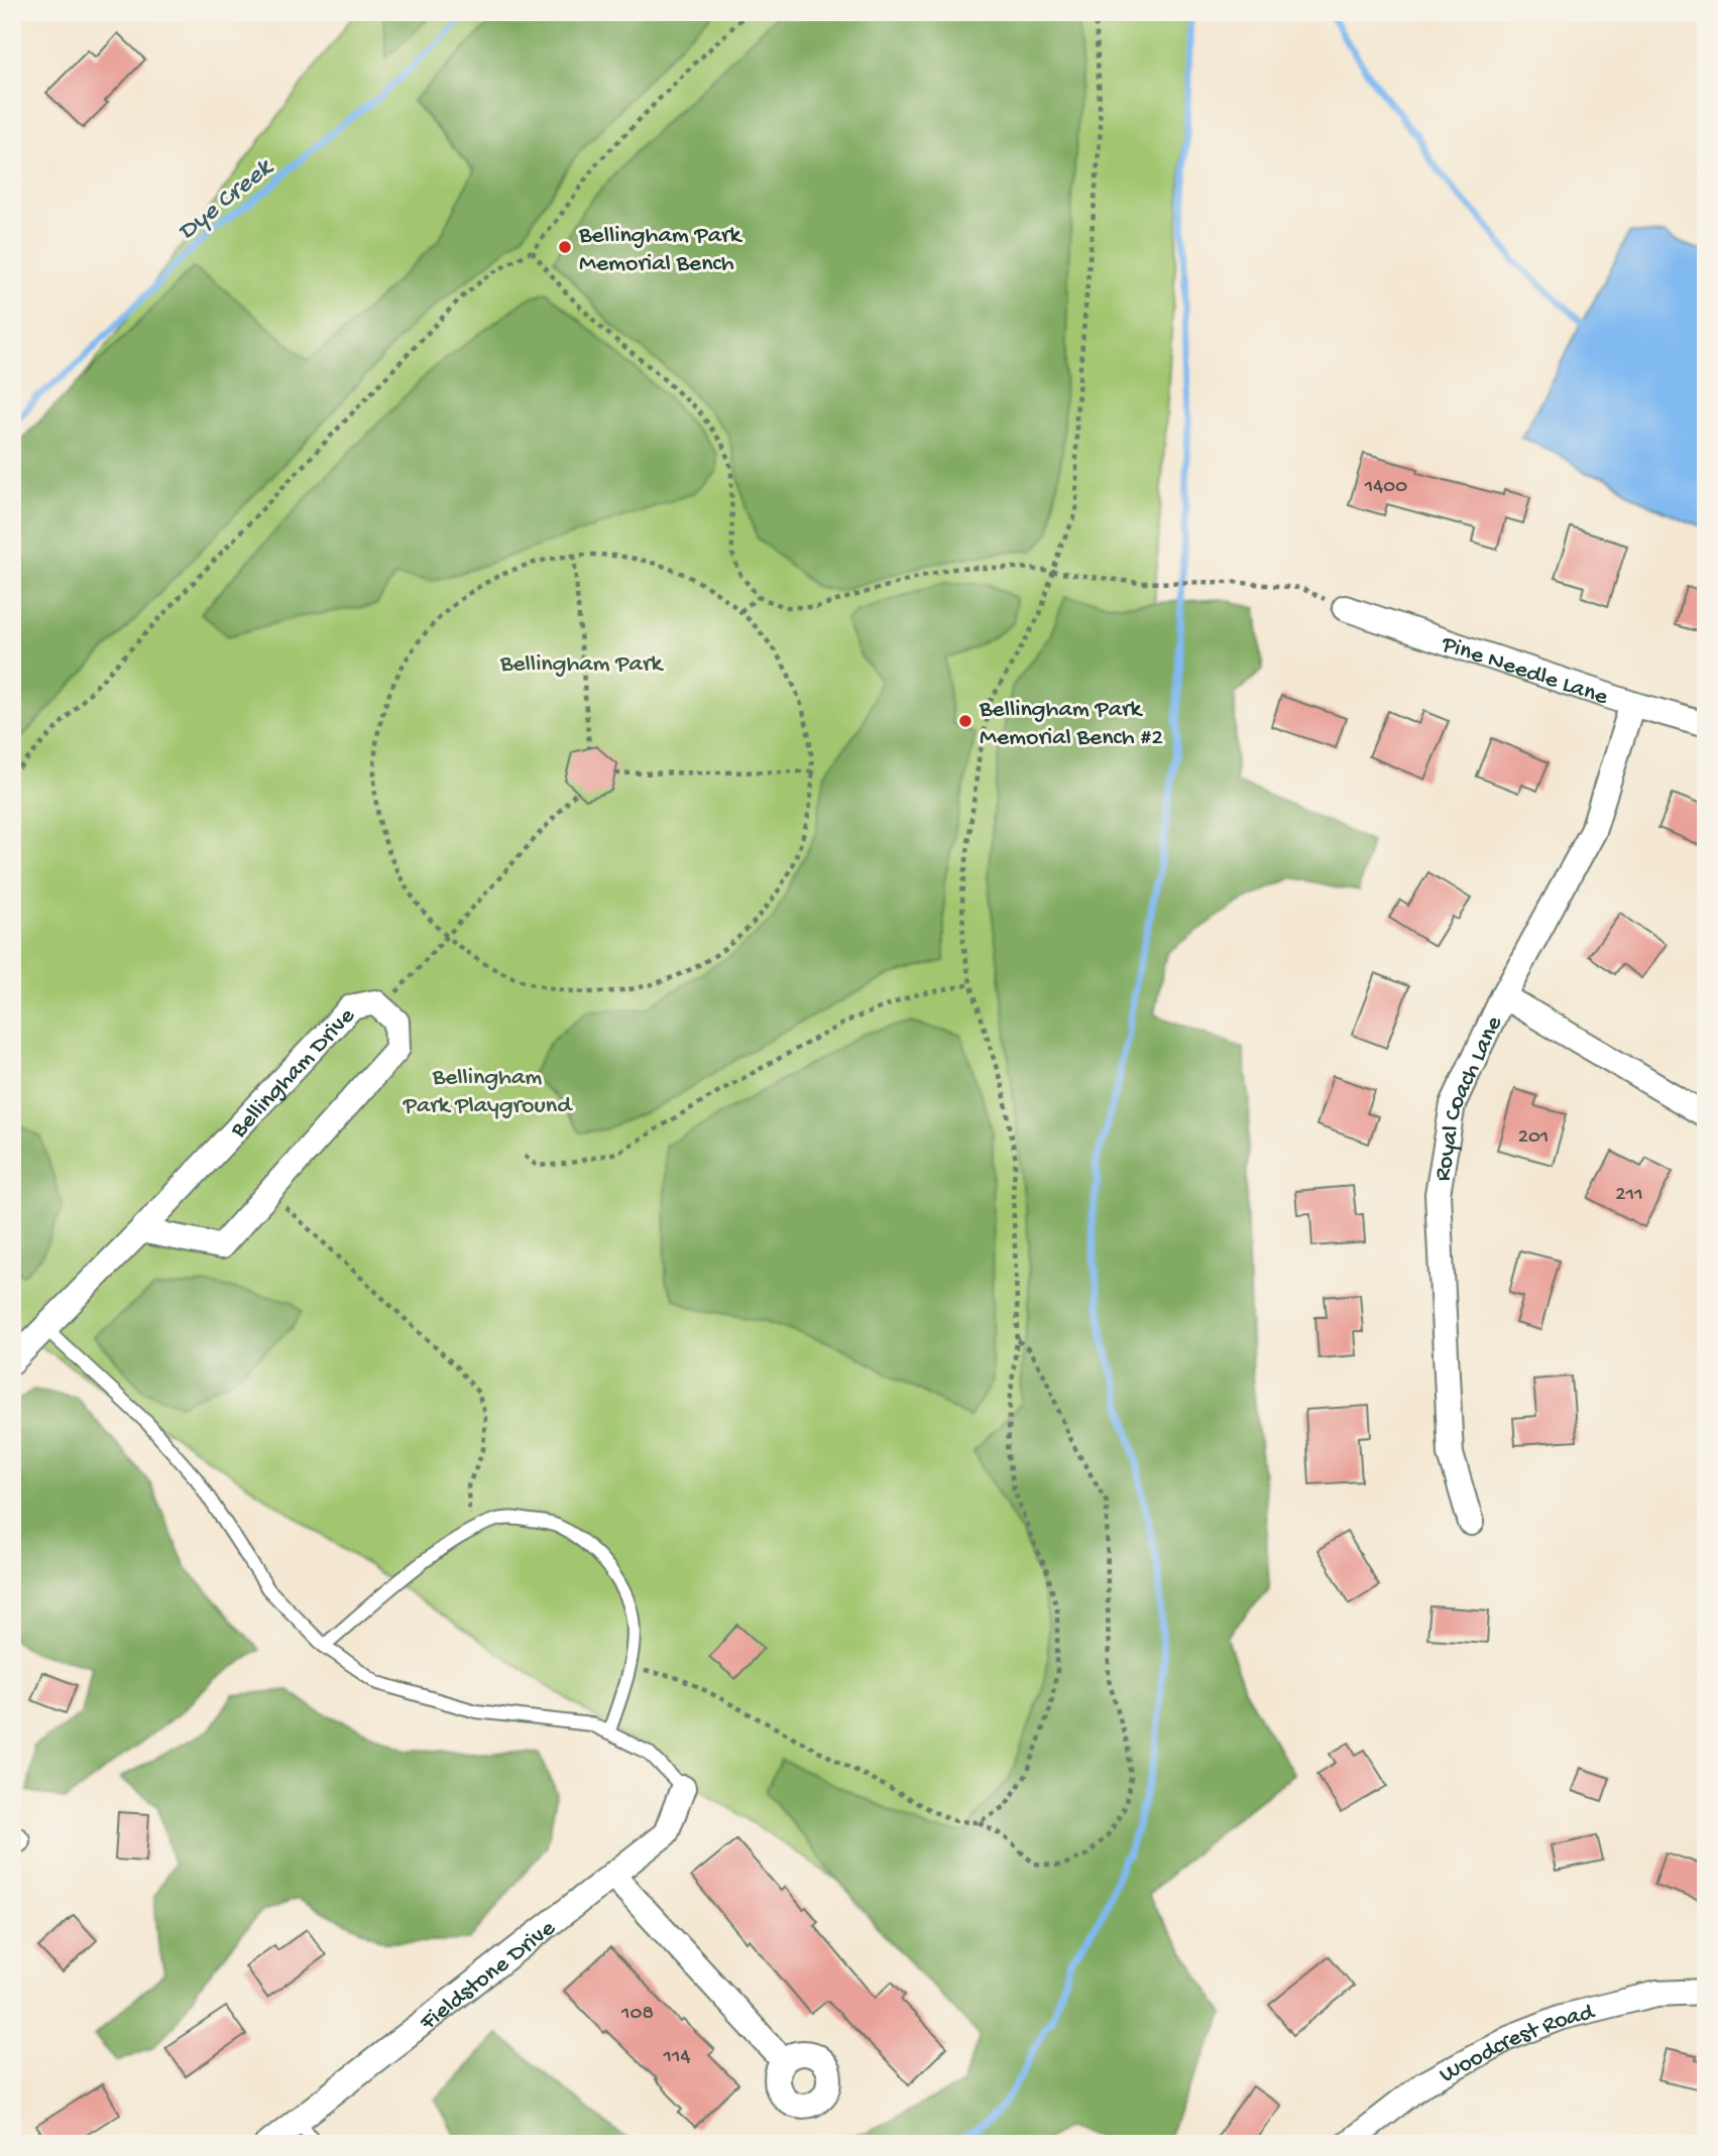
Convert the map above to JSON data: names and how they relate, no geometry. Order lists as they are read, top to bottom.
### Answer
{
  "streets": {
    "street": [
      "Pine Needle Lane",
      "Bellingham Drive",
      "Royal Coach Lane",
      "Fieldstone Drive",
      "Woodcrest Road"
    ]
  },
  "crossings": [
    ["Pine Needle Lane", "Royal Coach Lane"]
  ],
  "water": ["Dye Creek"],
  "parks": ["Bellingham Park", "Bellingham Park Playground"],
  "places": ["Bellingham Park Memorial Bench", "Bellingham Park Memorial Bench #2"],
  "house_numbers": [
    "1400",
    "201",
    "211",
    "108",
    "114"
  ]
}
